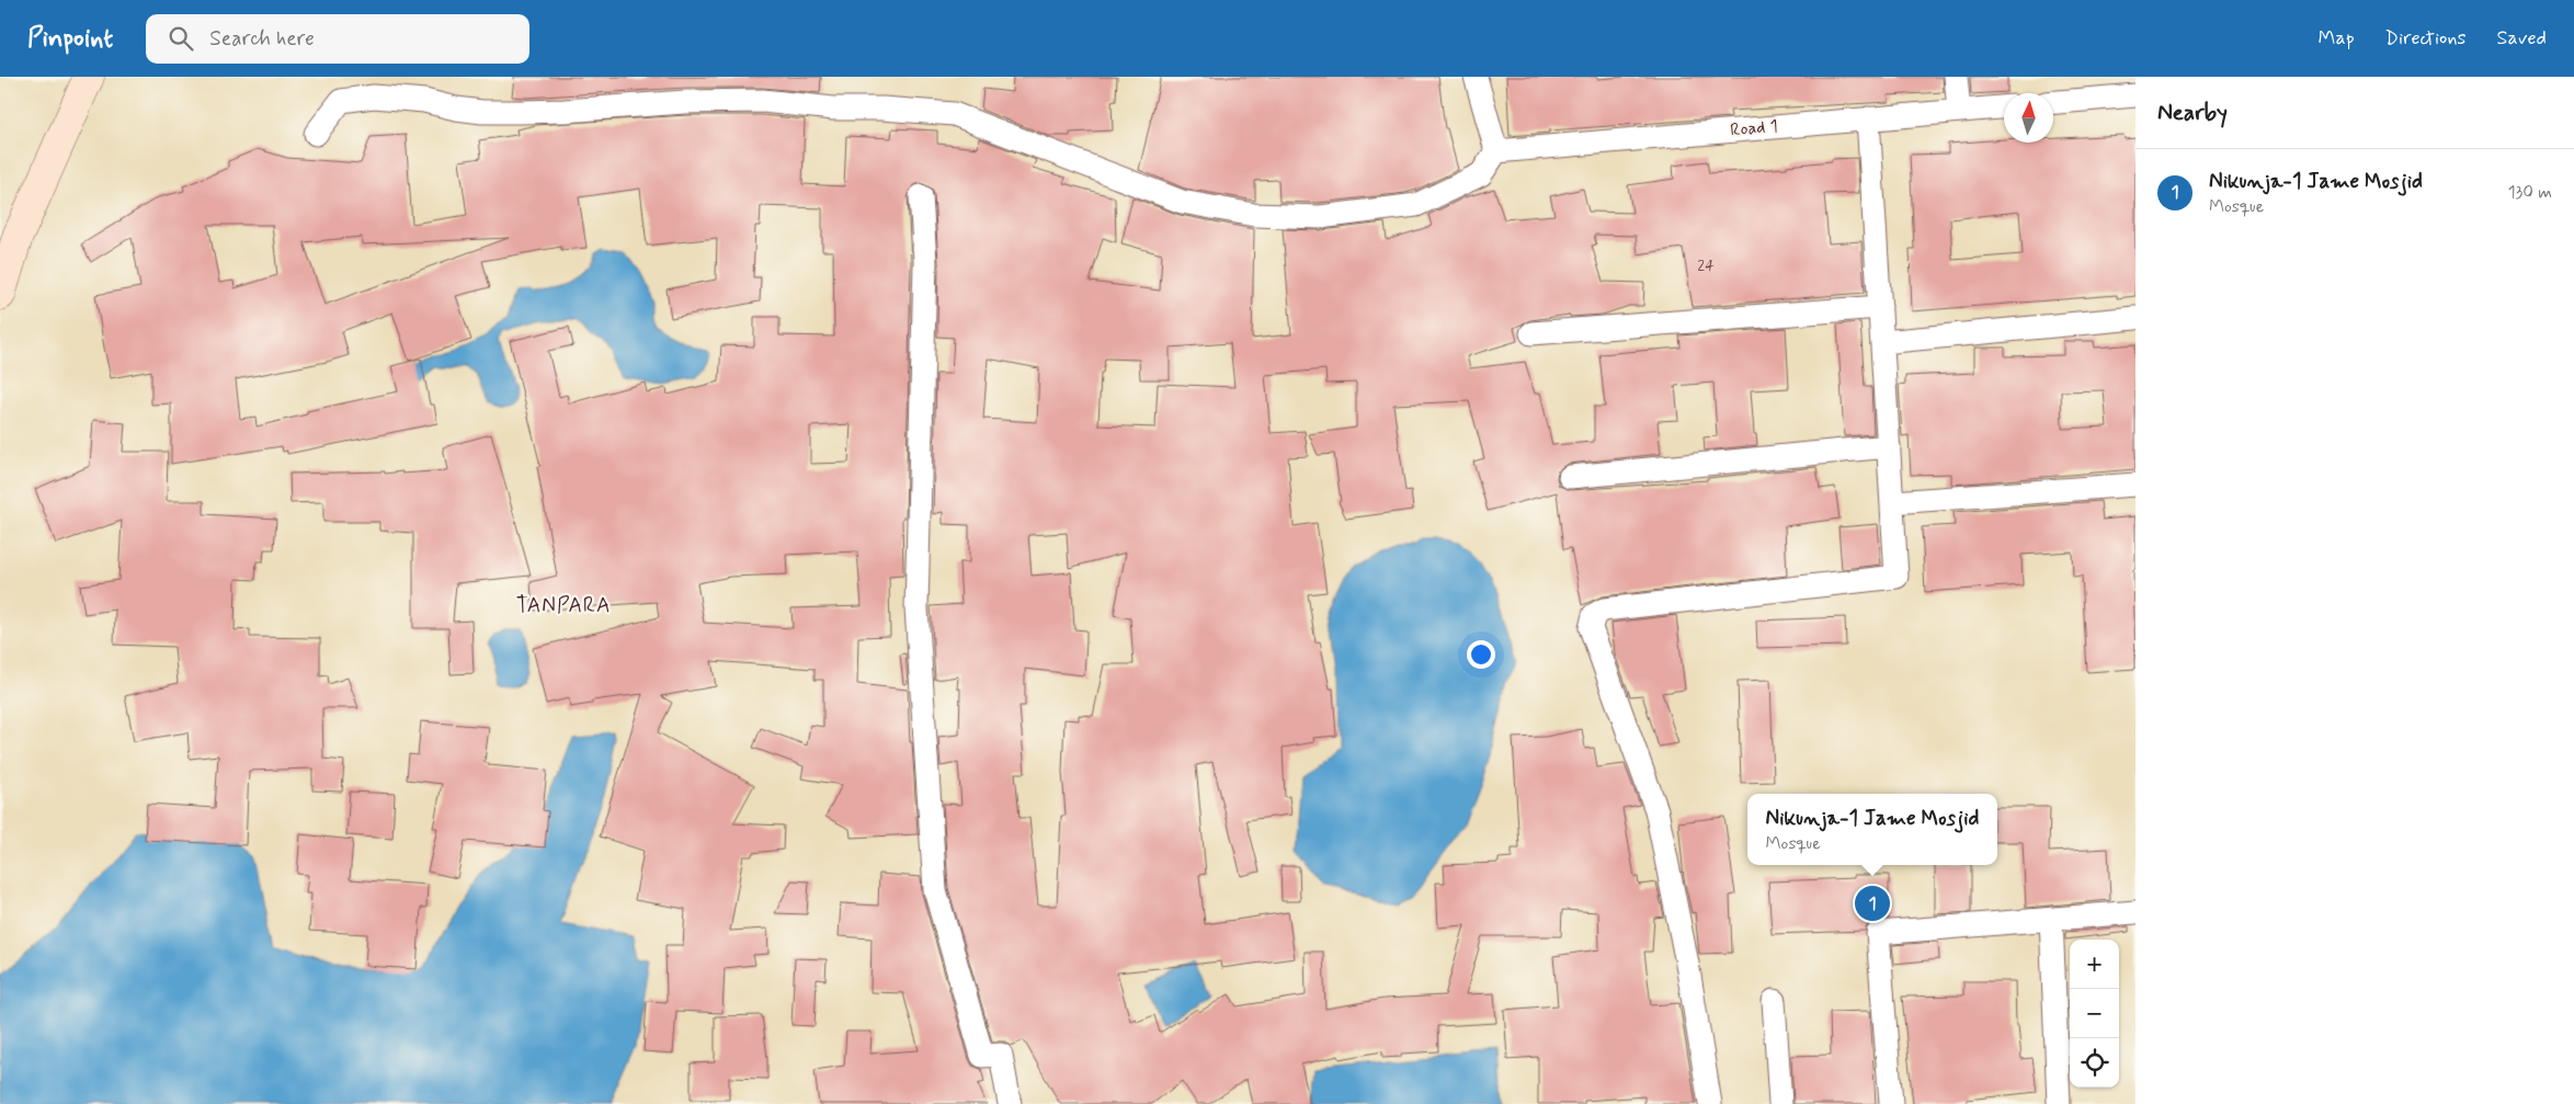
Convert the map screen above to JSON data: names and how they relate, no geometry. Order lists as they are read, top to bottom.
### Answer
{
  "streets": {
    "street": ["Road 1"]
  },
  "districts": ["TANPARA"],
  "house_numbers": ["24"],
  "north": "top",
  "page": {
    "header": "Pinpoint",
    "search": "Search here",
    "nav": ["Map", "Directions", "Saved"],
    "heading": "Nearby",
    "list": [
      {
        "mark": "1",
        "name": "Nikunja-1 Jame Mosjid",
        "note": "Mosque",
        "value": "130 m"
      }
    ],
    "popup": ["Nikunja-1 Jame Mosjid", "Mosque"],
    "pins": "1",
    "map_buttons": ["+", "−"]
  }
}
